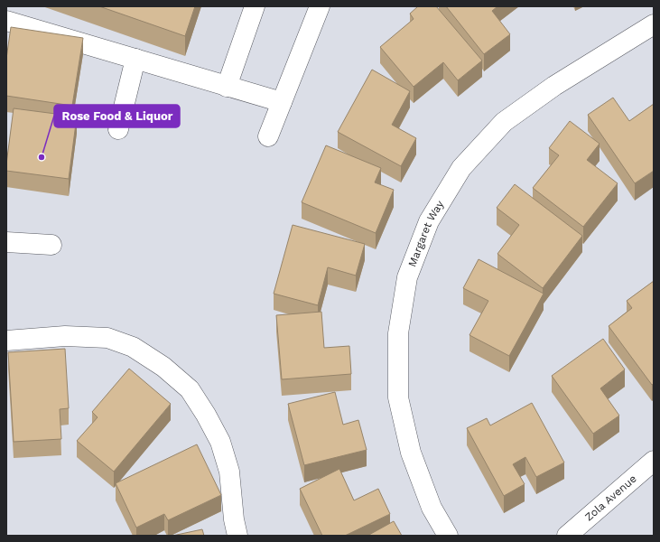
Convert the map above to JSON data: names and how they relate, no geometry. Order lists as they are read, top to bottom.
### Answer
{
  "streets": {
    "street": ["Margaret Way", "Zola Avenue"]
  },
  "places": ["Rose Food & Liquor"]
}
